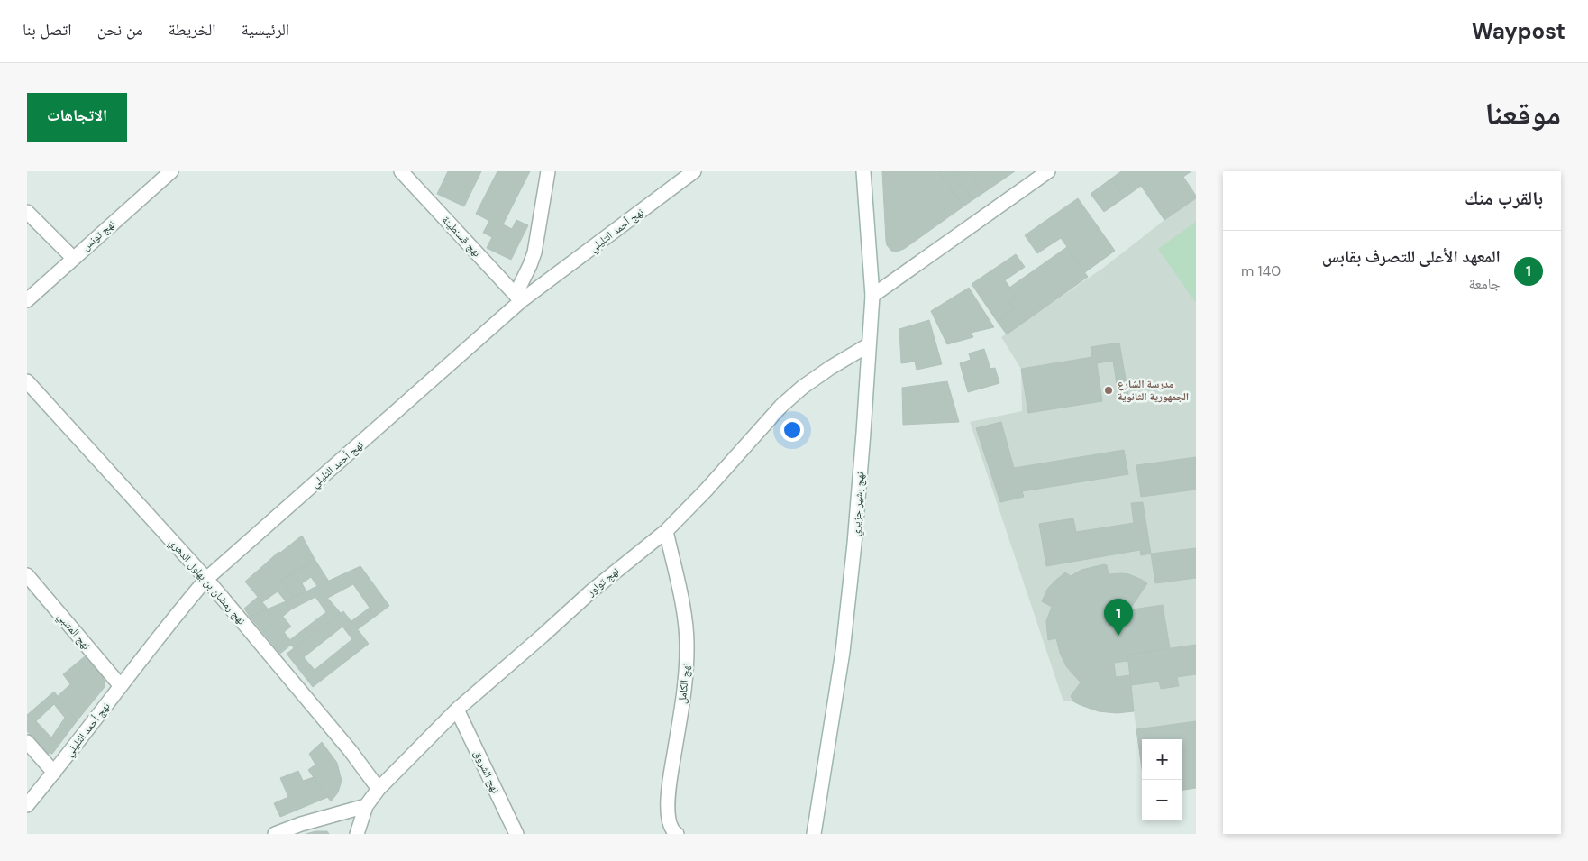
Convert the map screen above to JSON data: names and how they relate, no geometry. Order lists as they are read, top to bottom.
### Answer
{
  "streets": {
    "street": [
      "نهج أحمد التليلي",
      "نهج تونس",
      "نهج قسنطينة",
      "نهج بشير جزيري",
      "نهج رمضان بن بهلول الدهري",
      "نهج تولوز",
      "نهج المتنبي",
      "نهج الكامل",
      "نهج الشروق"
    ]
  },
  "crossings": [
    ["نهج أحمد التليلي", "نهج قسنطينة"],
    ["نهج أحمد التليلي", "نهج رمضان بن بهلول الدهري"],
    ["نهج أحمد التليلي", "نهج المتنبي"],
    ["نهج بشير جزيري", "نهج تولوز"],
    ["نهج رمضان بن بهلول الدهري", "نهج تولوز"],
    ["نهج تولوز", "نهج الكامل"],
    ["نهج تولوز", "نهج الشروق"]
  ],
  "places": ["مدرسة الشارع الجمهورية الثانوية"],
  "page": {
    "header": "Waypost",
    "nav": [
      "الرئيسية",
      "الخريطة",
      "من نحن",
      "اتصل بنا"
    ],
    "title": "موقعنا",
    "buttons": "الاتجاهات",
    "heading": "بالقرب منك",
    "list": [
      {
        "mark": "1",
        "name": "المعهد الأعلى للتصرف بقابس",
        "note": "جامعة",
        "value": "140 m"
      }
    ],
    "pins": "1",
    "map_buttons": ["+", "−"]
  }
}
